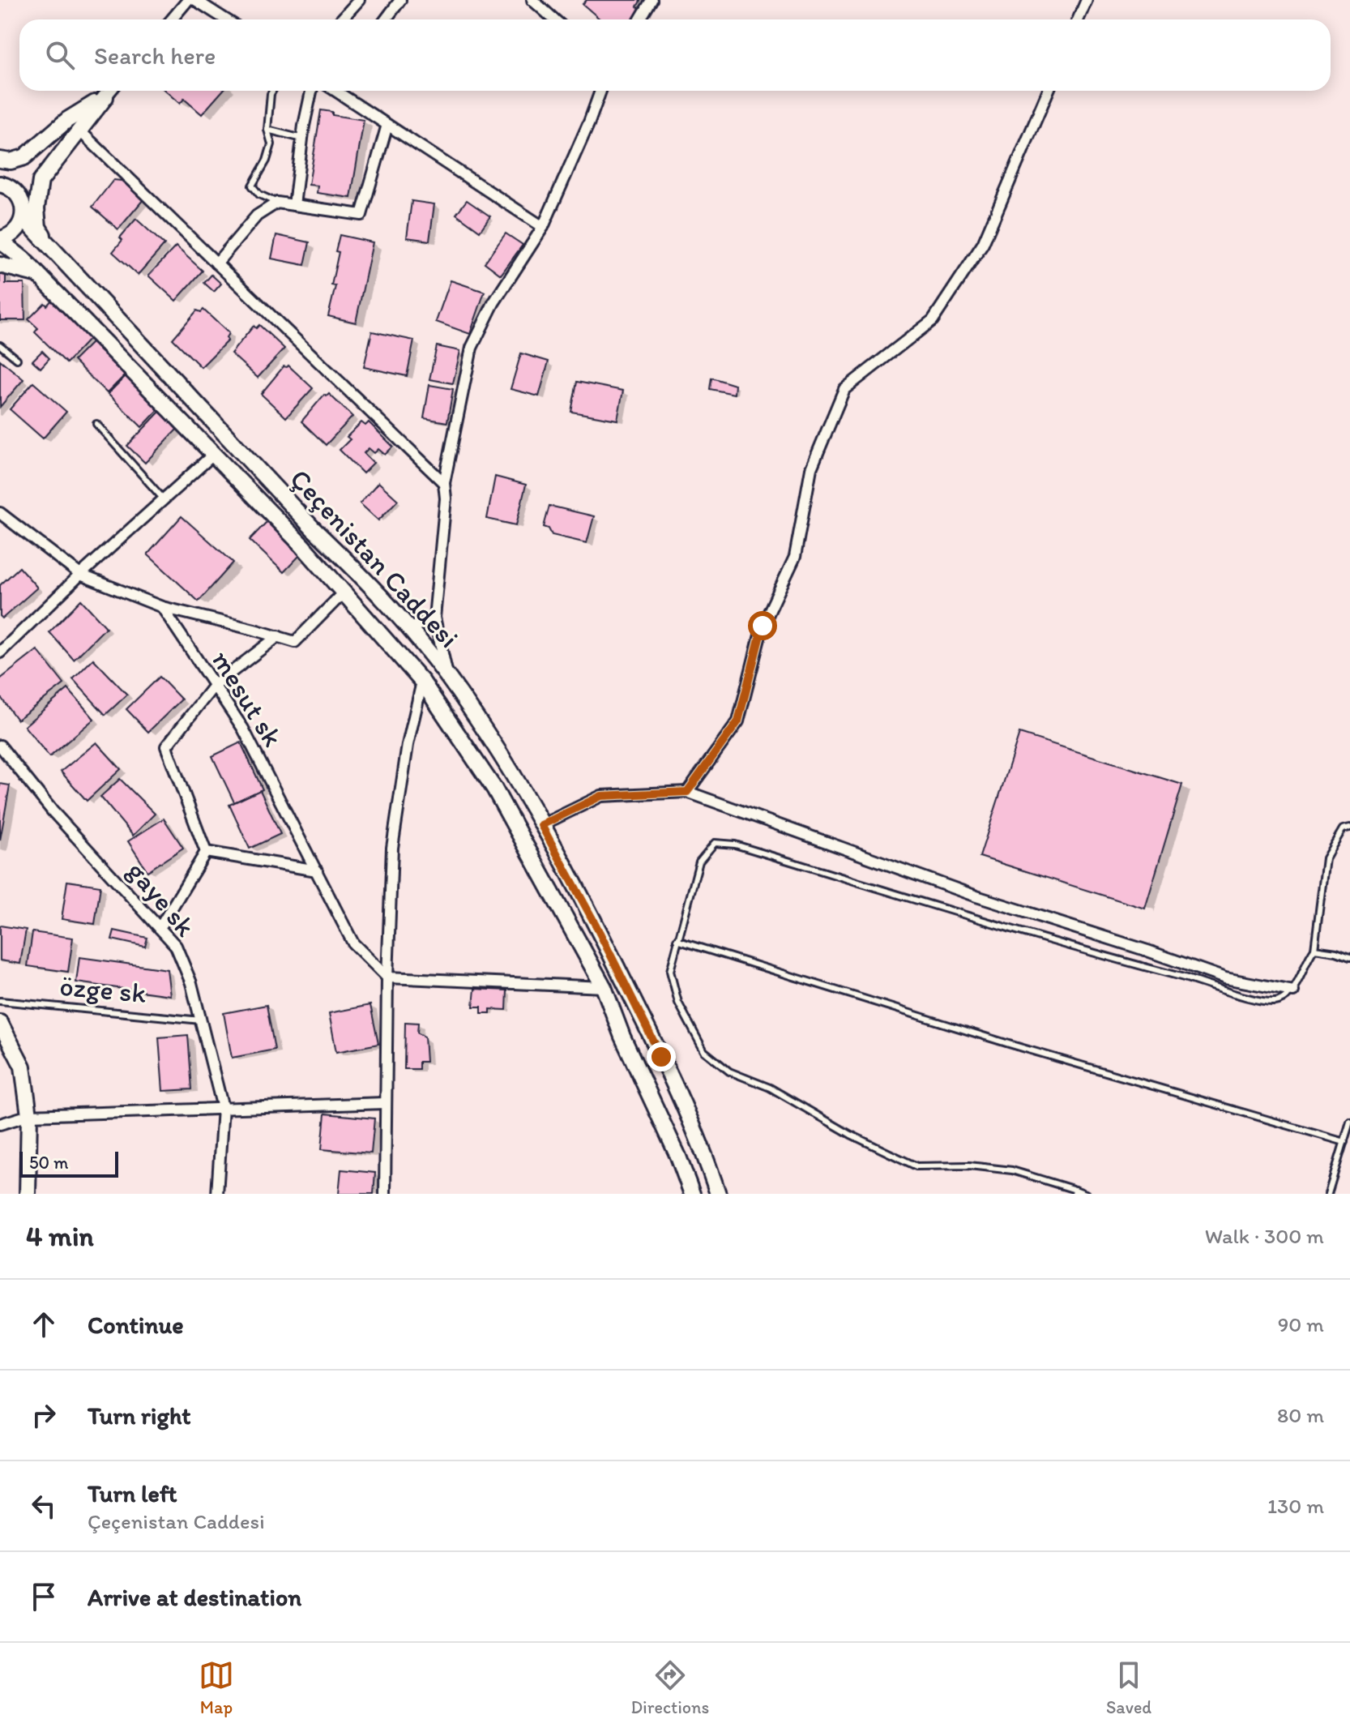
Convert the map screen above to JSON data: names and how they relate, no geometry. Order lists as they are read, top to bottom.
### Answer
{
  "streets": {
    "main road": ["Çeçenistan Caddesi"],
    "street": ["mesut sk", "gaye sk"],
    "lane": ["özge sk"]
  },
  "crossings": [
    ["gaye sk", "özge sk"]
  ],
  "scale_bar": "50 m",
  "page": {
    "search": "Search here",
    "scale": "50 m",
    "heading": ["4 min", "Walk · 300 m"],
    "list": [
      ["Continue", "90 m"],
      ["Turn right", "80 m"],
      ["Turn left", "Çeçenistan Caddesi", "130 m"],
      "Arrive at destination"
    ],
    "nav": ["Map", "Directions", "Saved"]
  }
}
